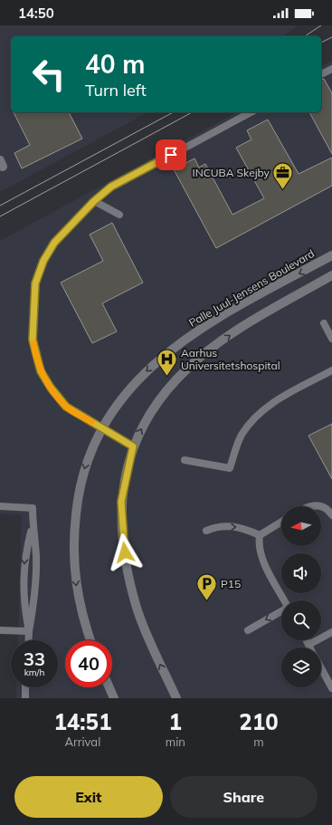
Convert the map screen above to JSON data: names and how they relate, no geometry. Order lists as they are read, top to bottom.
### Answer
{
  "streets": {
    "street": ["Palle Juul-Jensens Boulevard"]
  },
  "places": {
    "office": ["INCUBA Skejby"],
    "hospital": ["Aarhus Universitetshospital"],
    "parking": ["P15"]
  },
  "north": "left",
  "page": {
    "status": "14:50",
    "turn": ["40 m", "Turn left"],
    "speed": "33 km/h",
    "limit": "40",
    "eta": [
      "14:51",
      "Arrival",
      "1",
      "min",
      "210",
      "m"
    ],
    "buttons": ["Exit", "Share"]
  }
}
